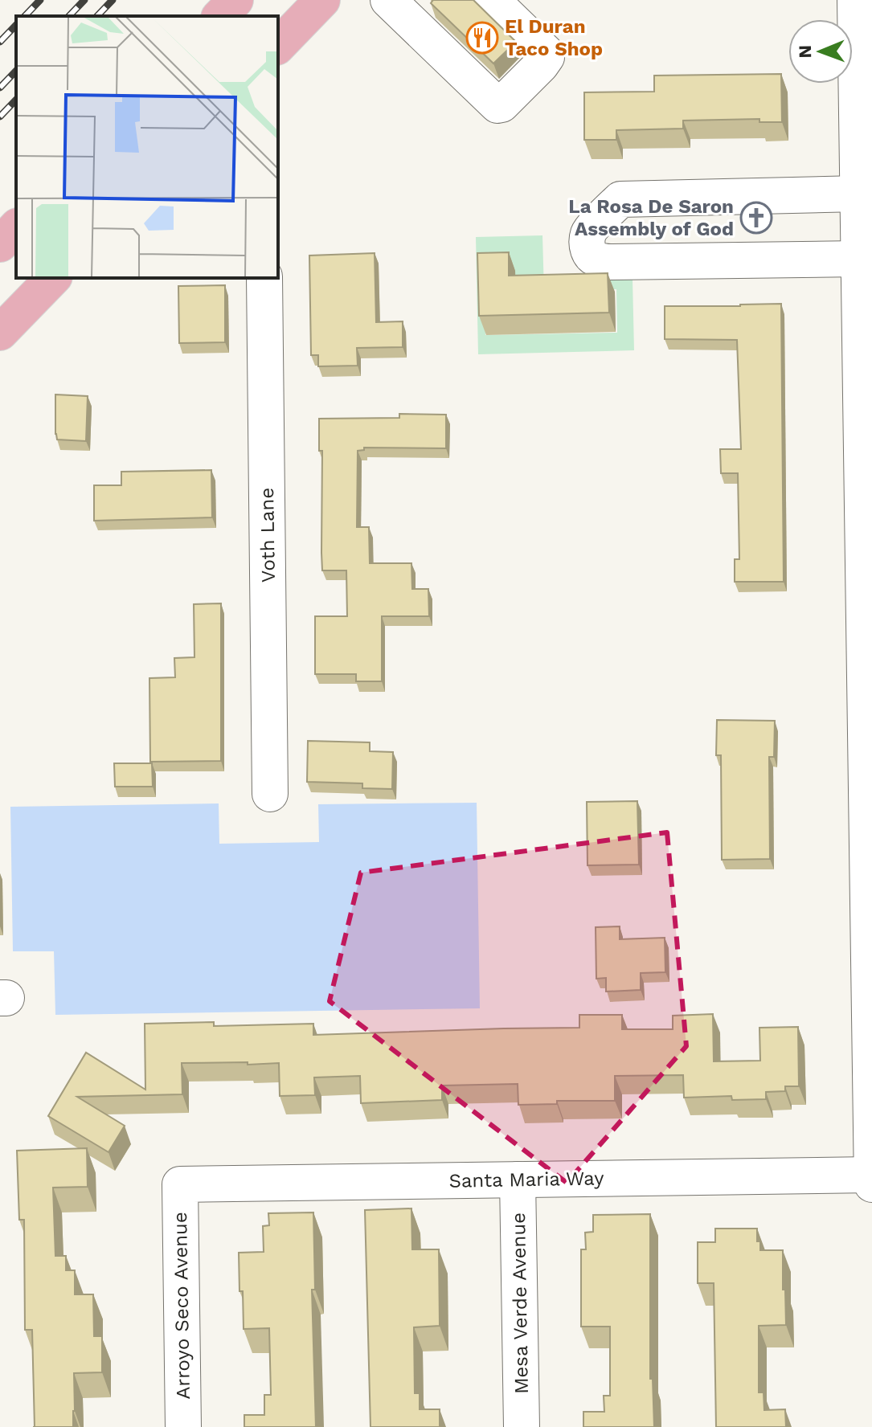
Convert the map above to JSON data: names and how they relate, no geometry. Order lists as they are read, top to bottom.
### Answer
{
  "streets": {
    "street": [
      "Voth Lane",
      "Santa Maria Way",
      "Mesa Verde Avenue",
      "Arroyo Seco Avenue"
    ]
  },
  "crossings": [
    ["Santa Maria Way", "Mesa Verde Avenue"],
    ["Santa Maria Way", "Arroyo Seco Avenue"]
  ],
  "places": {
    "restaurant": ["El Duran Taco Shop"],
    "church": ["La Rosa De Saron Assembly of God"]
  },
  "north": "left"
}
